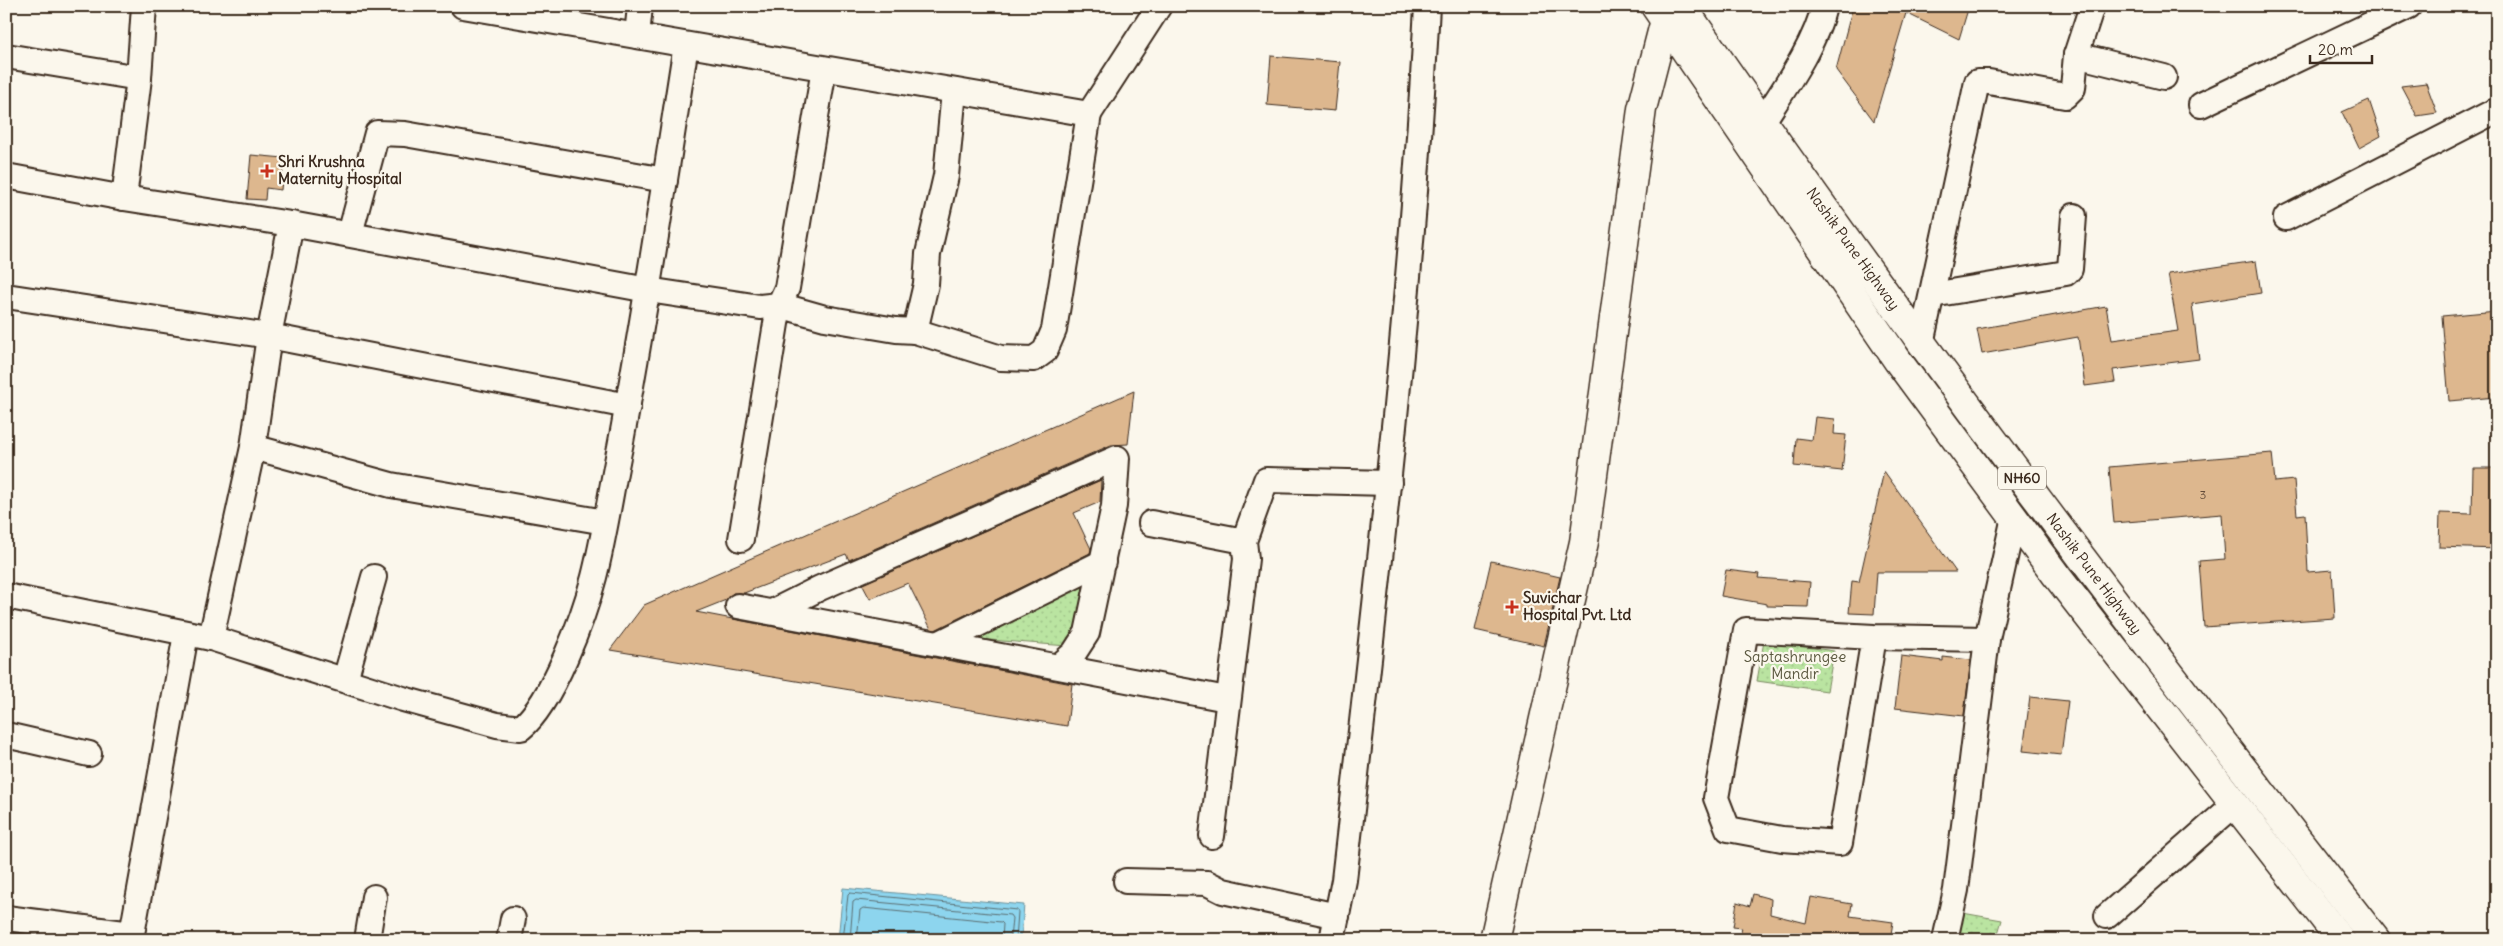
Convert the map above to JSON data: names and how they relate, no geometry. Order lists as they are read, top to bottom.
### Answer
{
  "streets": {
    "main road": ["Nashik Pune Highway", "NH60"]
  },
  "parks": ["Saptashrungee Mandir"],
  "places": {
    "health": ["Shri Krushna Maternity Hospital", "Suvichar Hospital Pvt. Ltd"]
  },
  "house_numbers": ["3"],
  "scale_bar": "20 m"
}
